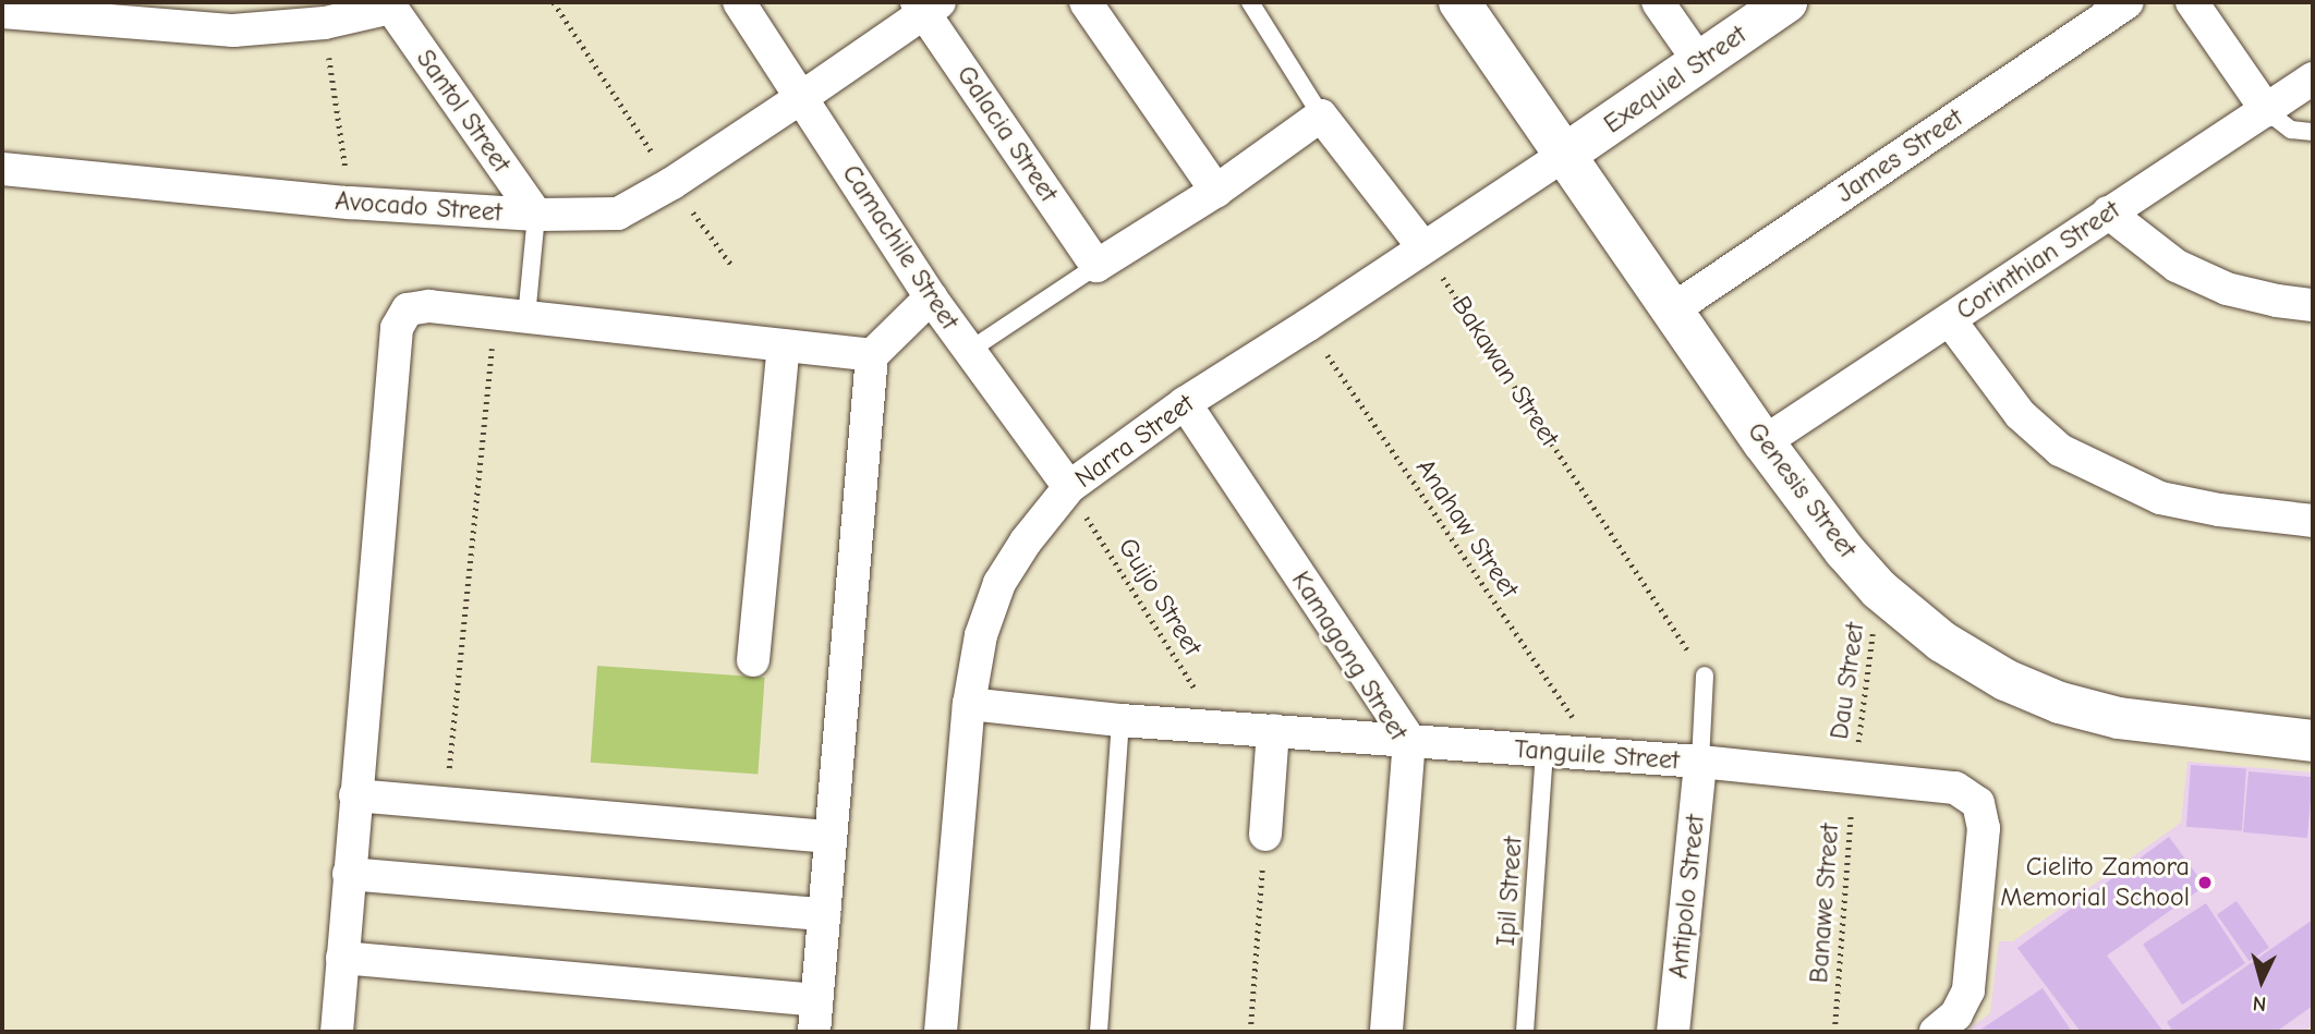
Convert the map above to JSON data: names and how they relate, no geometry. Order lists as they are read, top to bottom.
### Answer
{
  "streets": {
    "street": [
      "Exequiel Street",
      "Santol Street",
      "Galacia Street",
      "James Street",
      "Avocado Street",
      "Camachile Street",
      "Corinthian Street",
      "Narra Street",
      "Genesis Street",
      "Kamagong Street",
      "Tanguile Street",
      "Antipolo Street"
    ],
    "lane": ["Ipil Street"],
    "path": [
      "Bakawan Street",
      "Anahaw Street",
      "Guijo Street",
      "Dau Street",
      "Banawe Street"
    ]
  },
  "crossings": [
    ["Exequiel Street", "Narra Street"],
    ["Exequiel Street", "Genesis Street"],
    ["Santol Street", "Avocado Street"],
    ["Galacia Street", "Avocado Street"],
    ["James Street", "Genesis Street"],
    ["Avocado Street", "Camachile Street"],
    ["Camachile Street", "Narra Street"],
    ["Camachile Street", "Guijo Street"],
    ["Corinthian Street", "Genesis Street"],
    ["Bakawan Street", "Narra Street"],
    ["Narra Street", "Genesis Street"],
    ["Narra Street", "Anahaw Street"],
    ["Narra Street", "Guijo Street"],
    ["Narra Street", "Kamagong Street"],
    ["Narra Street", "Tanguile Street"],
    ["Genesis Street", "Dau Street"],
    ["Anahaw Street", "Tanguile Street"],
    ["Guijo Street", "Tanguile Street"],
    ["Kamagong Street", "Tanguile Street"],
    ["Dau Street", "Tanguile Street"],
    ["Dau Street", "Banawe Street"],
    ["Tanguile Street", "Ipil Street"],
    ["Tanguile Street", "Antipolo Street"],
    ["Tanguile Street", "Banawe Street"]
  ],
  "places": ["Cielito Zamora Memorial School"],
  "north": "bottom"
}
